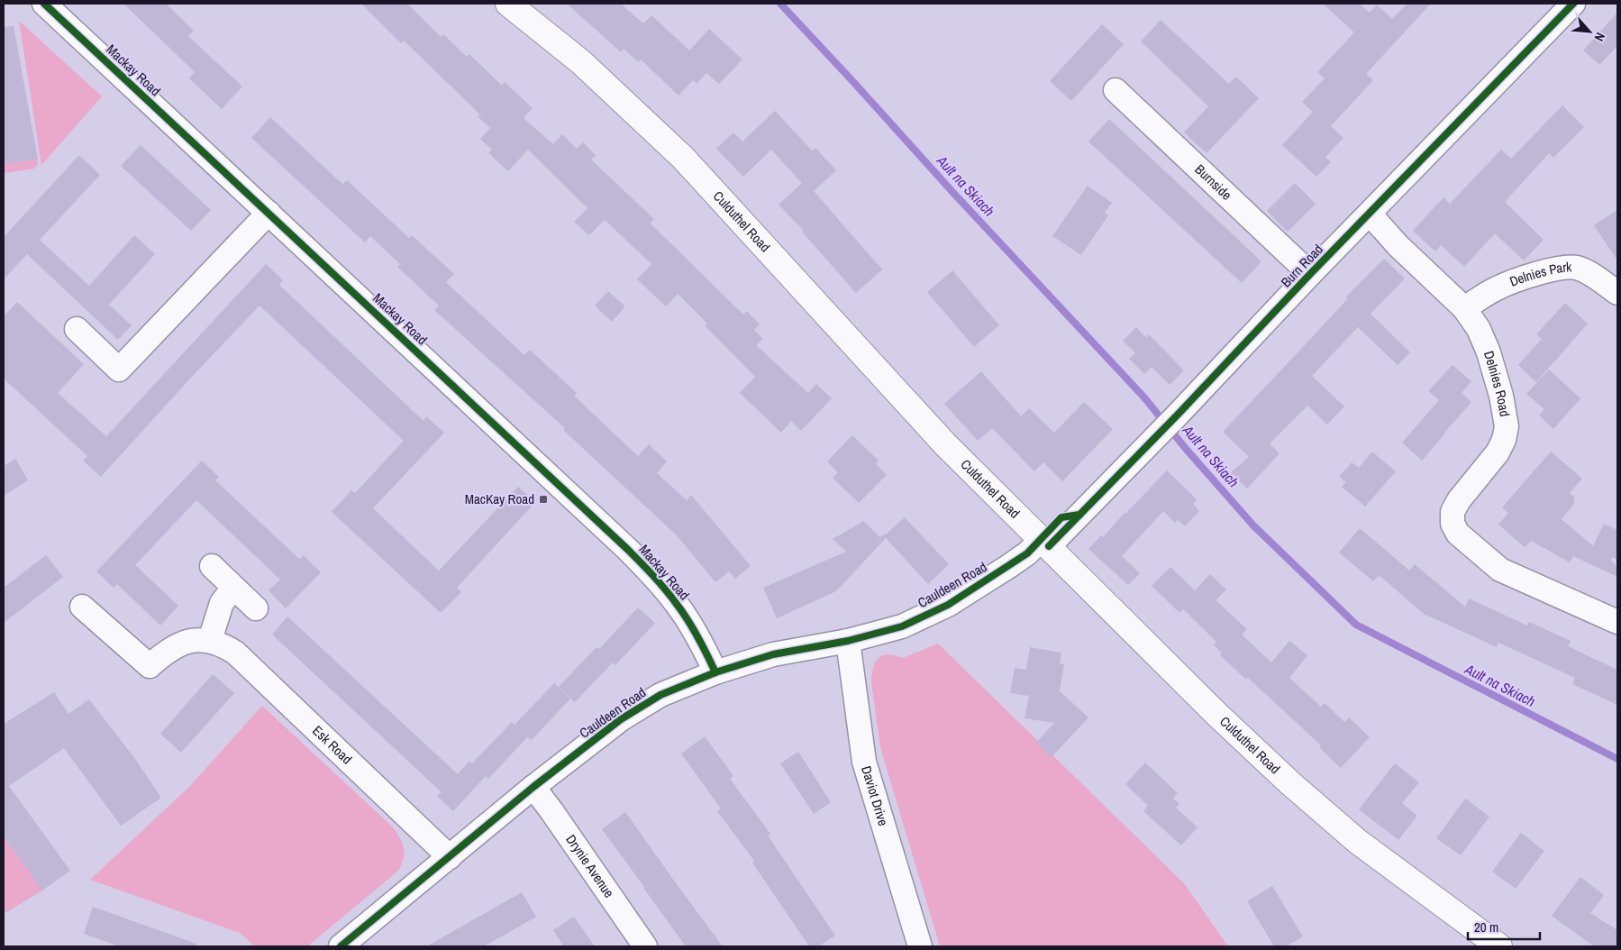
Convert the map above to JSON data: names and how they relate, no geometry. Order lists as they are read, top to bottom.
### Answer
{
  "streets": {
    "main road": ["Culduthel Road"],
    "street": [
      "Mackay Road",
      "Burnside",
      "Burn Road",
      "Delnies Park",
      "Delnies Road",
      "Cauldeen Road",
      "Esk Road",
      "Daviot Drive",
      "Drynie Avenue"
    ]
  },
  "crossings": [
    ["Mackay Road", "Cauldeen Road"],
    ["Burnside", "Burn Road"],
    ["Culduthel Road", "Burn Road"],
    ["Culduthel Road", "Cauldeen Road"],
    ["Burn Road", "Delnies Road"],
    ["Burn Road", "Cauldeen Road"],
    ["Delnies Park", "Delnies Road"],
    ["Cauldeen Road", "Esk Road"],
    ["Cauldeen Road", "Daviot Drive"],
    ["Cauldeen Road", "Drynie Avenue"]
  ],
  "water": ["Ault na Skiach"],
  "places": {
    "transit": ["MacKay Road"]
  },
  "scale_bar": "20 m",
  "north": "bottom right"
}
